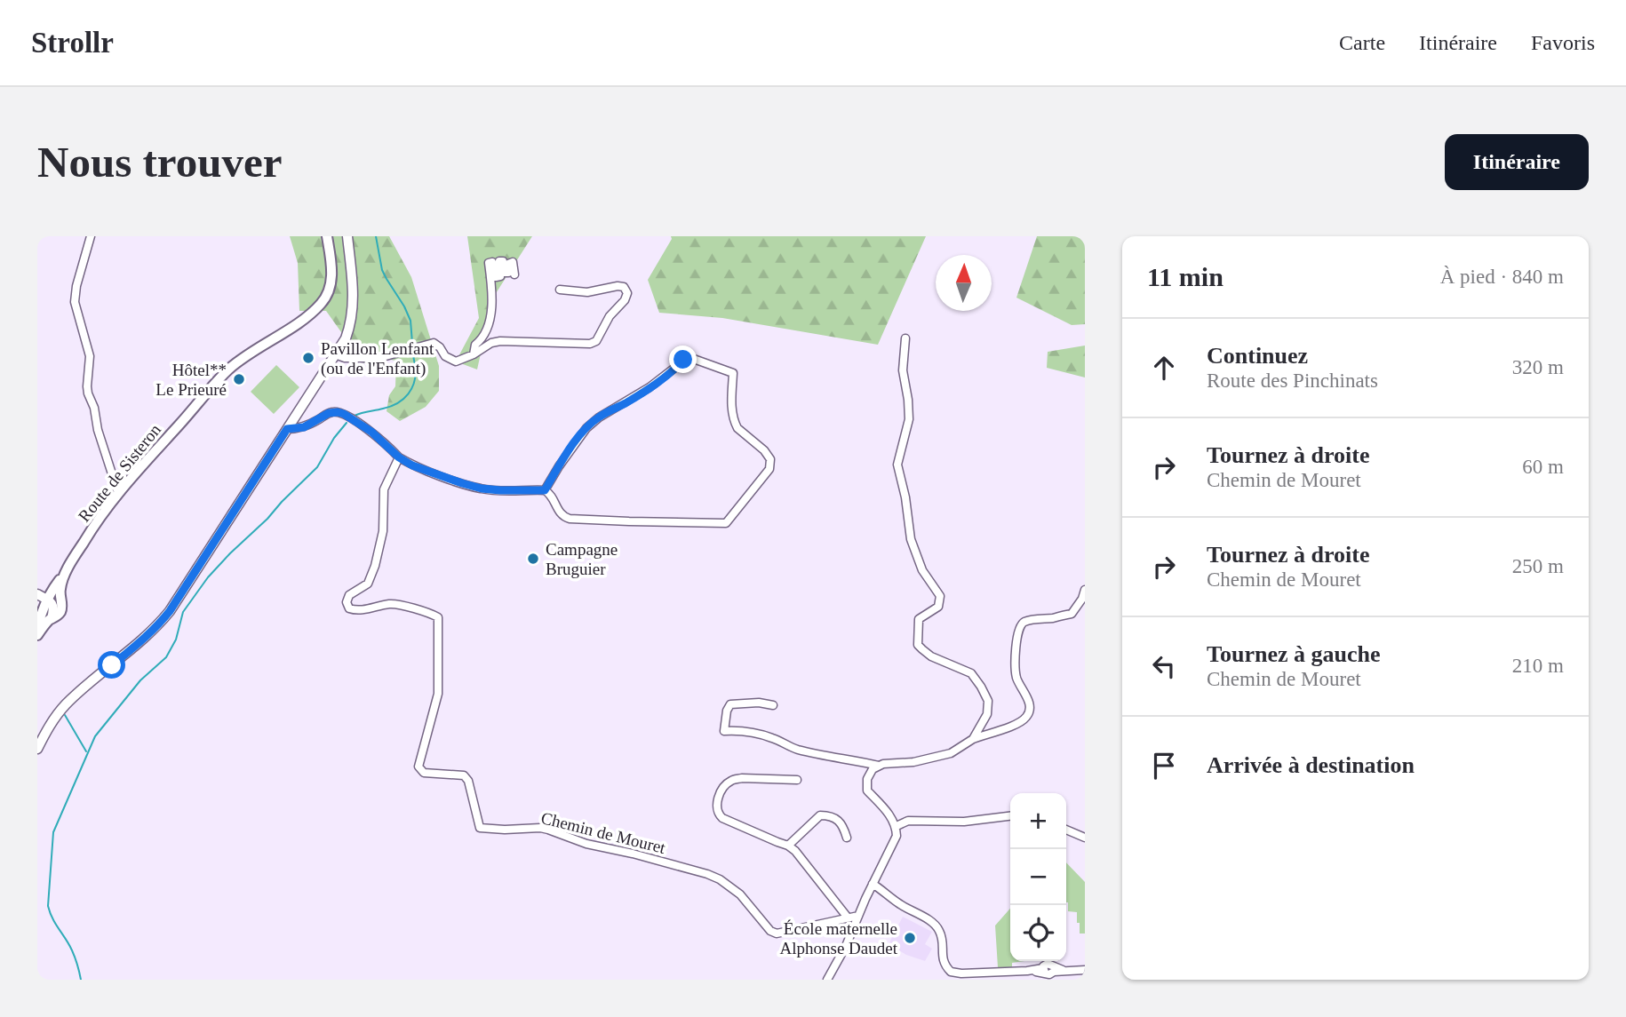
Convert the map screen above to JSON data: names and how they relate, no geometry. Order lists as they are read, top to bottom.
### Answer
{
  "streets": {
    "main road": ["Route de Sisteron"],
    "street": ["Chemin de Mouret"]
  },
  "places": [
    "Pavillon Lenfant (ou de l'Enfant)",
    "Hôtel** Le Prieuré",
    "Campagne Bruguier",
    "École maternelle Alphonse Daudet"
  ],
  "north": "top",
  "page": {
    "header": "Strollr",
    "nav": ["Carte", "Itinéraire", "Favoris"],
    "buttons": "Itinéraire",
    "title": "Nous trouver",
    "heading": ["11 min", "À pied · 840 m"],
    "list": [
      ["Continuez", "Route des Pinchinats", "320 m"],
      ["Tournez à droite", "Chemin de Mouret", "60 m"],
      ["Tournez à droite", "Chemin de Mouret", "250 m"],
      ["Tournez à gauche", "Chemin de Mouret", "210 m"],
      "Arrivée à destination"
    ],
    "map_buttons": ["+", "−"]
  }
}
